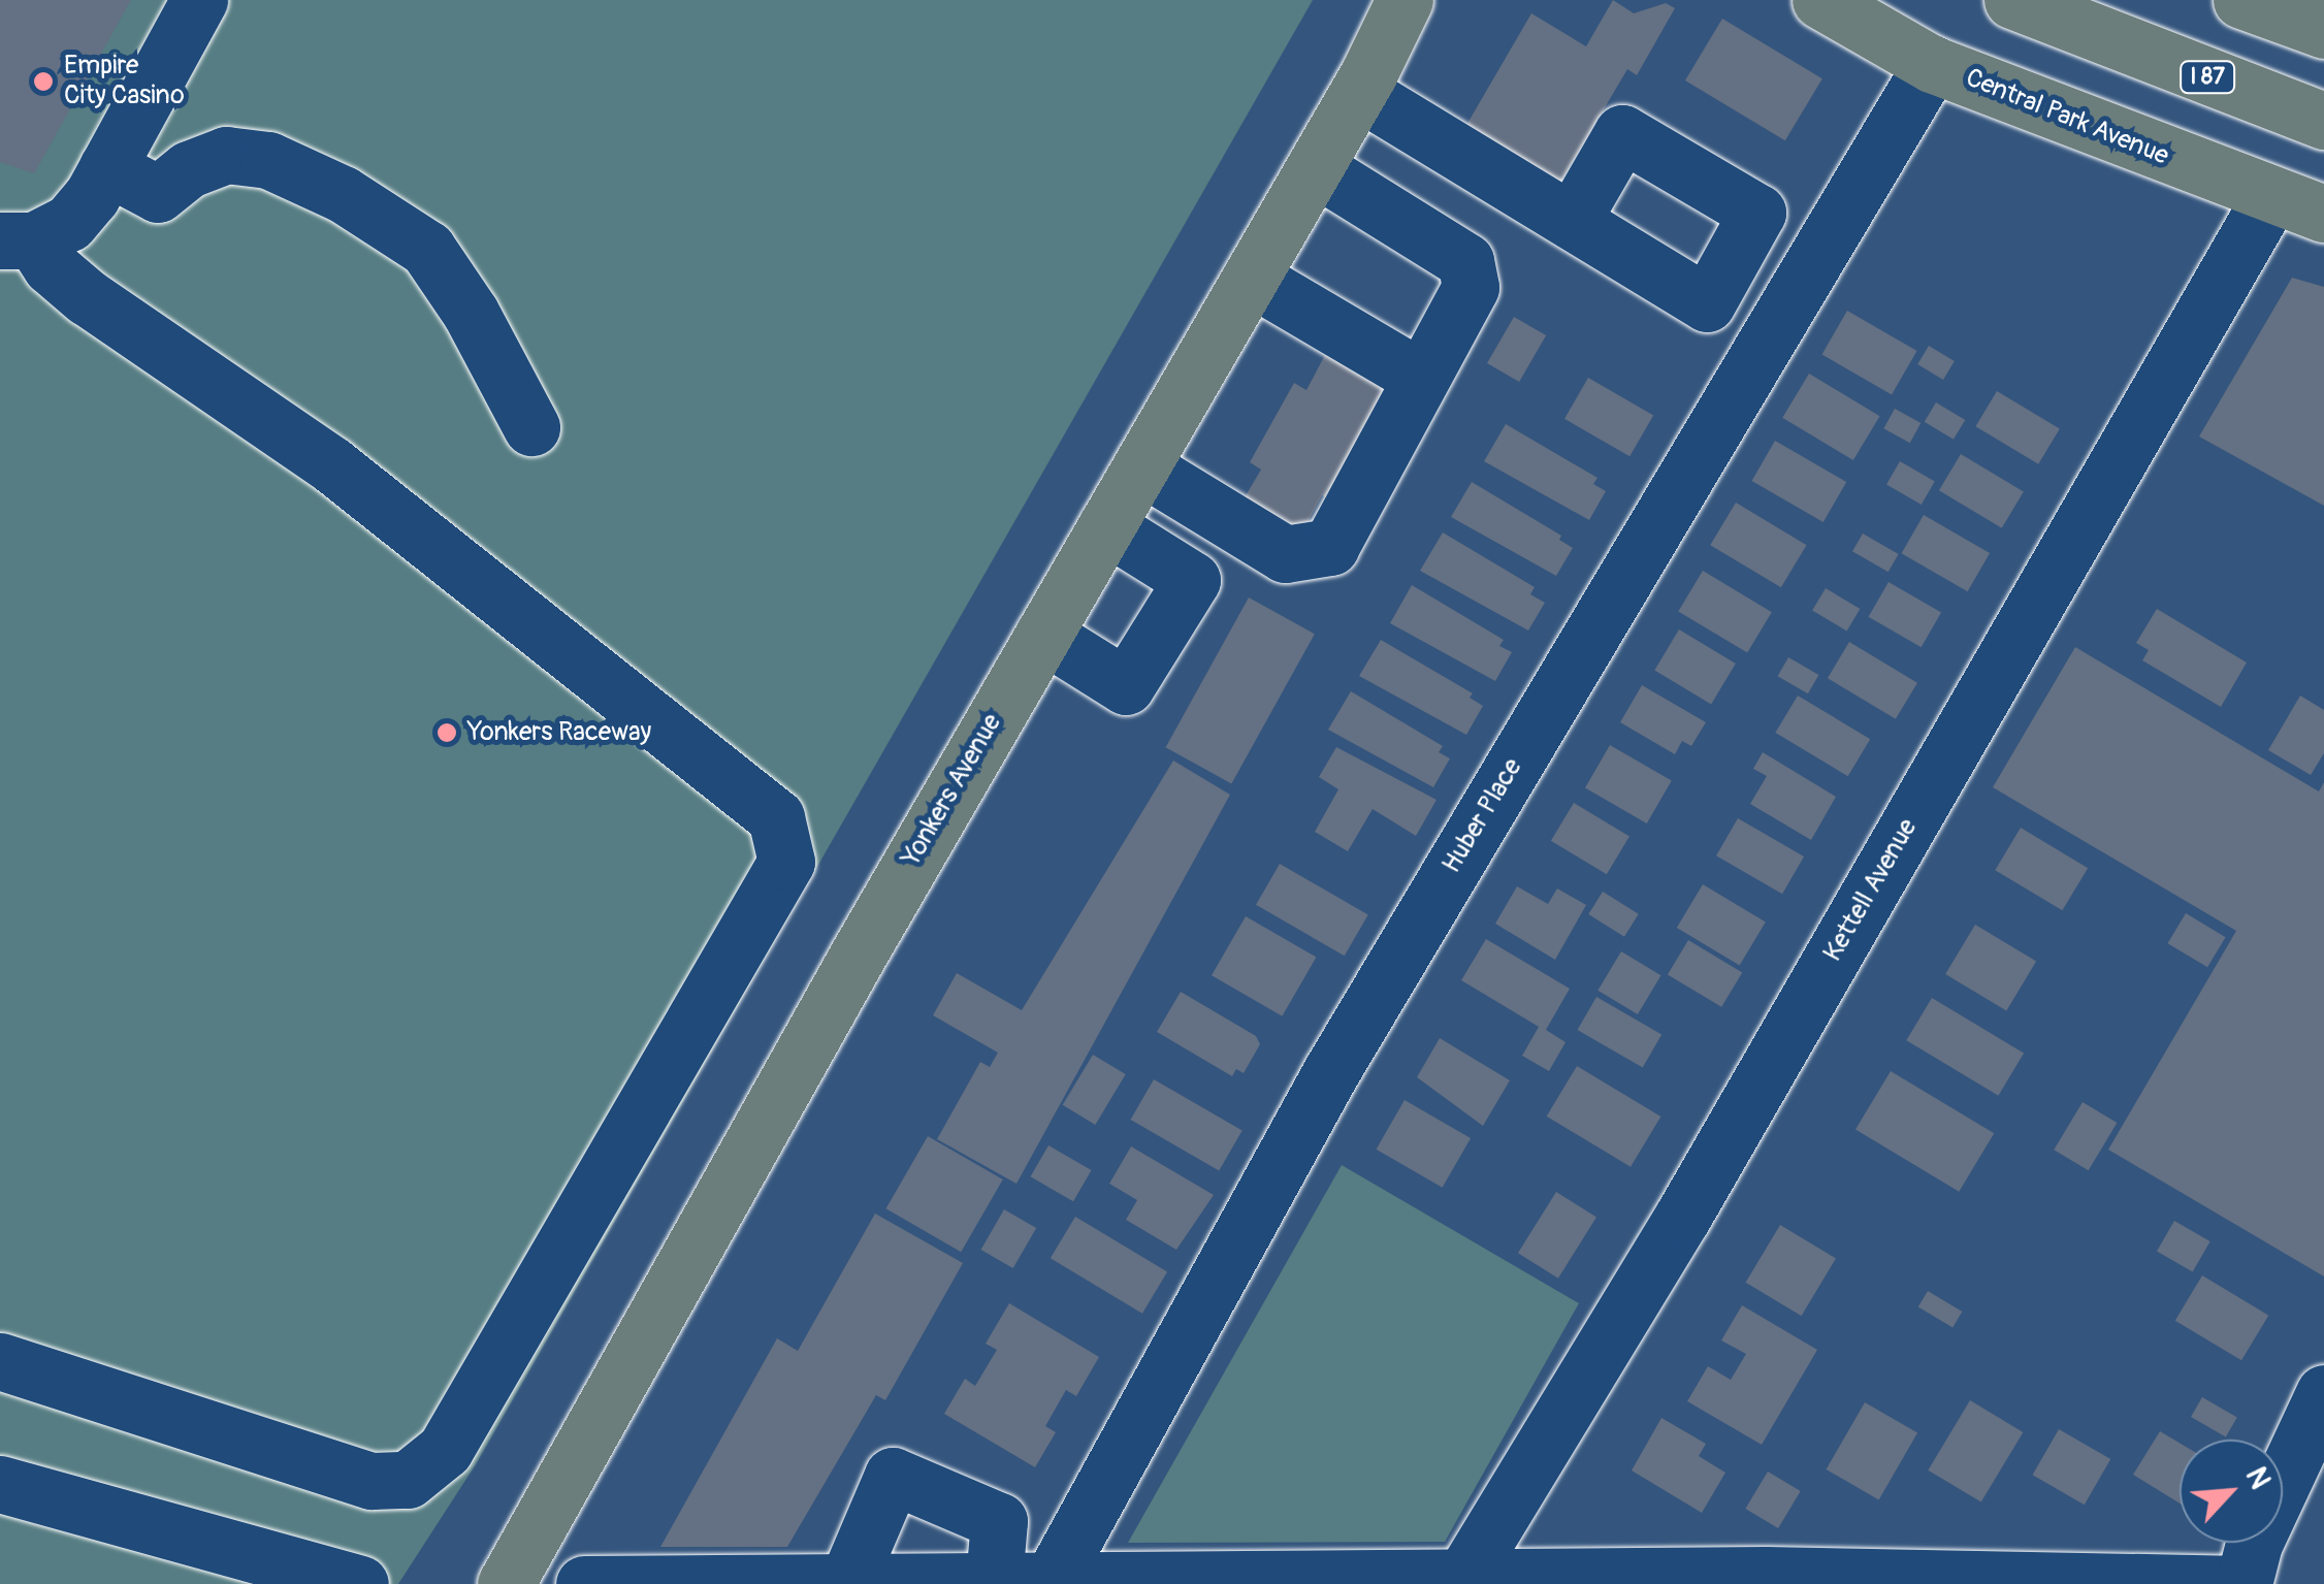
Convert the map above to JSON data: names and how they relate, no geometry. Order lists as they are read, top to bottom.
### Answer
{
  "streets": {
    "main road": ["I 87", "Central Park Avenue", "Yonkers Avenue"],
    "street": ["Huber Place", "Kettell Avenue"]
  },
  "crossings": [
    ["Central Park Avenue", "Huber Place"],
    ["Central Park Avenue", "Kettell Avenue"]
  ],
  "places": ["Empire City Casino", "Yonkers Raceway"],
  "north": "top right"
}
